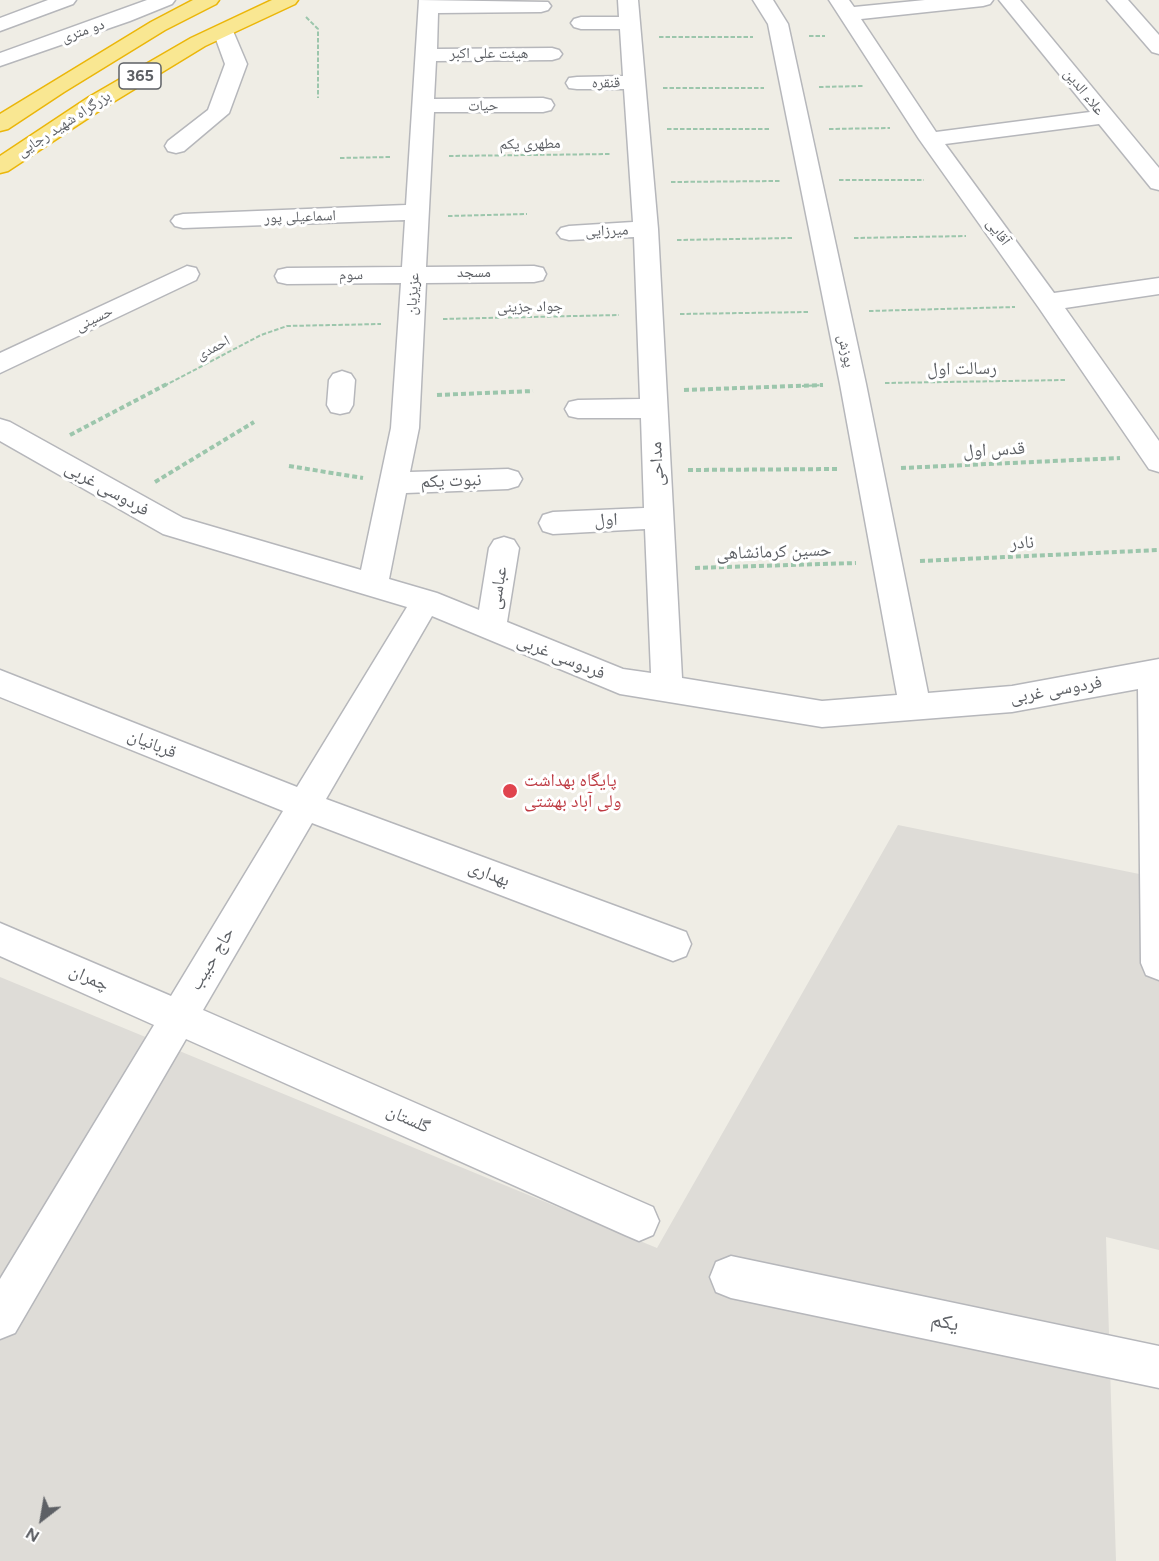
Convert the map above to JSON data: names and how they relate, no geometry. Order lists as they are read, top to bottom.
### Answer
{
  "streets": {
    "highway": ["365", "بزرگراه شهید رجایی"],
    "street": [
      "دو متری",
      "هیئت علی اکبر",
      "قنقره",
      "علاء الدین",
      "حیات",
      "اسماعیلی پور",
      "میرزایی",
      "آقایی",
      "مسجد",
      "سوم",
      "عزیزیان",
      "حسینی",
      "پوزش",
      "مداحی",
      "نبوت یکم",
      "فردوسی غربی",
      "اول",
      "عباسی",
      "قربانیان",
      "بهداری",
      "حاج حبیب",
      "چمران",
      "گلستان",
      "یکم"
    ],
    "path": [
      "مطهری یکم",
      "جواد جزینی",
      "احمدی",
      "رسالت اول",
      "قدس اول",
      "نادر",
      "حسین کرمانشاهی"
    ]
  },
  "crossings": [
    ["هیئت علی اکبر", "عزیزیان"],
    ["قنقره", "مداحی"],
    ["حیات", "عزیزیان"],
    ["مطهری یکم", "عزیزیان"],
    ["مطهری یکم", "پوزش"],
    ["مطهری یکم", "مداحی"],
    ["اسماعیلی پور", "عزیزیان"],
    ["میرزایی", "مداحی"],
    ["مسجد", "سوم"],
    ["مسجد", "عزیزیان"],
    ["سوم", "عزیزیان"],
    ["عزیزیان", "جواد جزینی"],
    ["عزیزیان", "احمدی"],
    ["عزیزیان", "نبوت یکم"],
    ["عزیزیان", "فردوسی غربی"],
    ["جواد جزینی", "احمدی"],
    ["جواد جزینی", "پوزش"],
    ["جواد جزینی", "مداحی"],
    ["احمدی", "فردوسی غربی"],
    ["پوزش", "رسالت اول"],
    ["پوزش", "قدس اول"],
    ["پوزش", "فردوسی غربی"],
    ["پوزش", "نادر"],
    ["پوزش", "حسین کرمانشاهی"],
    ["رسالت اول", "مداحی"],
    ["قدس اول", "مداحی"],
    ["مداحی", "فردوسی غربی"],
    ["مداحی", "اول"],
    ["مداحی", "حسین کرمانشاهی"],
    ["فردوسی غربی", "عباسی"],
    ["فردوسی غربی", "حاج حبیب"],
    ["نادر", "حسین کرمانشاهی"],
    ["قربانیان", "بهداری"],
    ["قربانیان", "حاج حبیب"],
    ["بهداری", "حاج حبیب"],
    ["حاج حبیب", "چمران"],
    ["حاج حبیب", "گلستان"],
    ["چمران", "گلستان"]
  ],
  "places": ["پایگاه بهداشت ولی آباد بهشتی"],
  "north": "bottom left"
}
